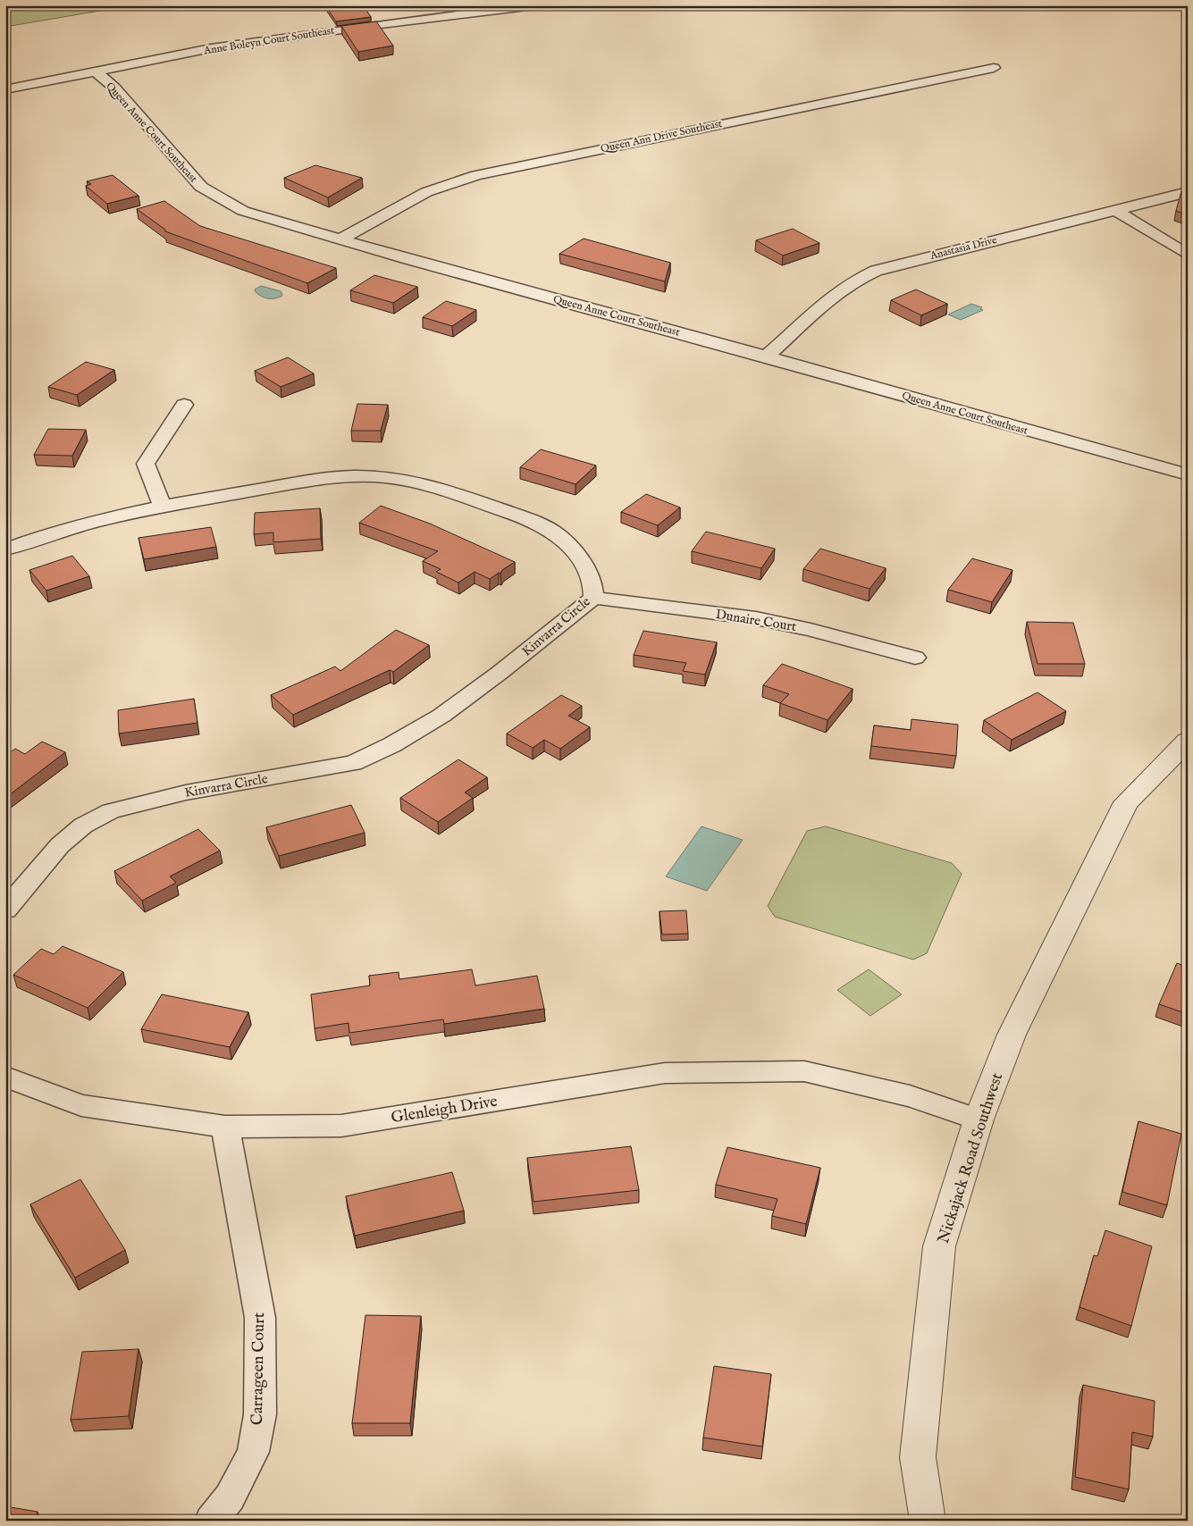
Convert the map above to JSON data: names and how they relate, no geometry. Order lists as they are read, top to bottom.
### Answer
{
  "streets": {
    "street": [
      "Anne Boleyn Court Southeast",
      "Queen Anne Court Southeast",
      "Queen Ann Drive Southeast",
      "Anastasia Drive",
      "Dunaire Court",
      "Kinvarra Circle",
      "Glenleigh Drive",
      "Nickajack Road Southwest",
      "Carrageen Court"
    ]
  },
  "crossings": [
    ["Anne Boleyn Court Southeast", "Queen Anne Court Southeast"],
    ["Queen Anne Court Southeast", "Queen Ann Drive Southeast"],
    ["Queen Anne Court Southeast", "Anastasia Drive"],
    ["Dunaire Court", "Kinvarra Circle"],
    ["Glenleigh Drive", "Nickajack Road Southwest"],
    ["Glenleigh Drive", "Carrageen Court"]
  ]
}
